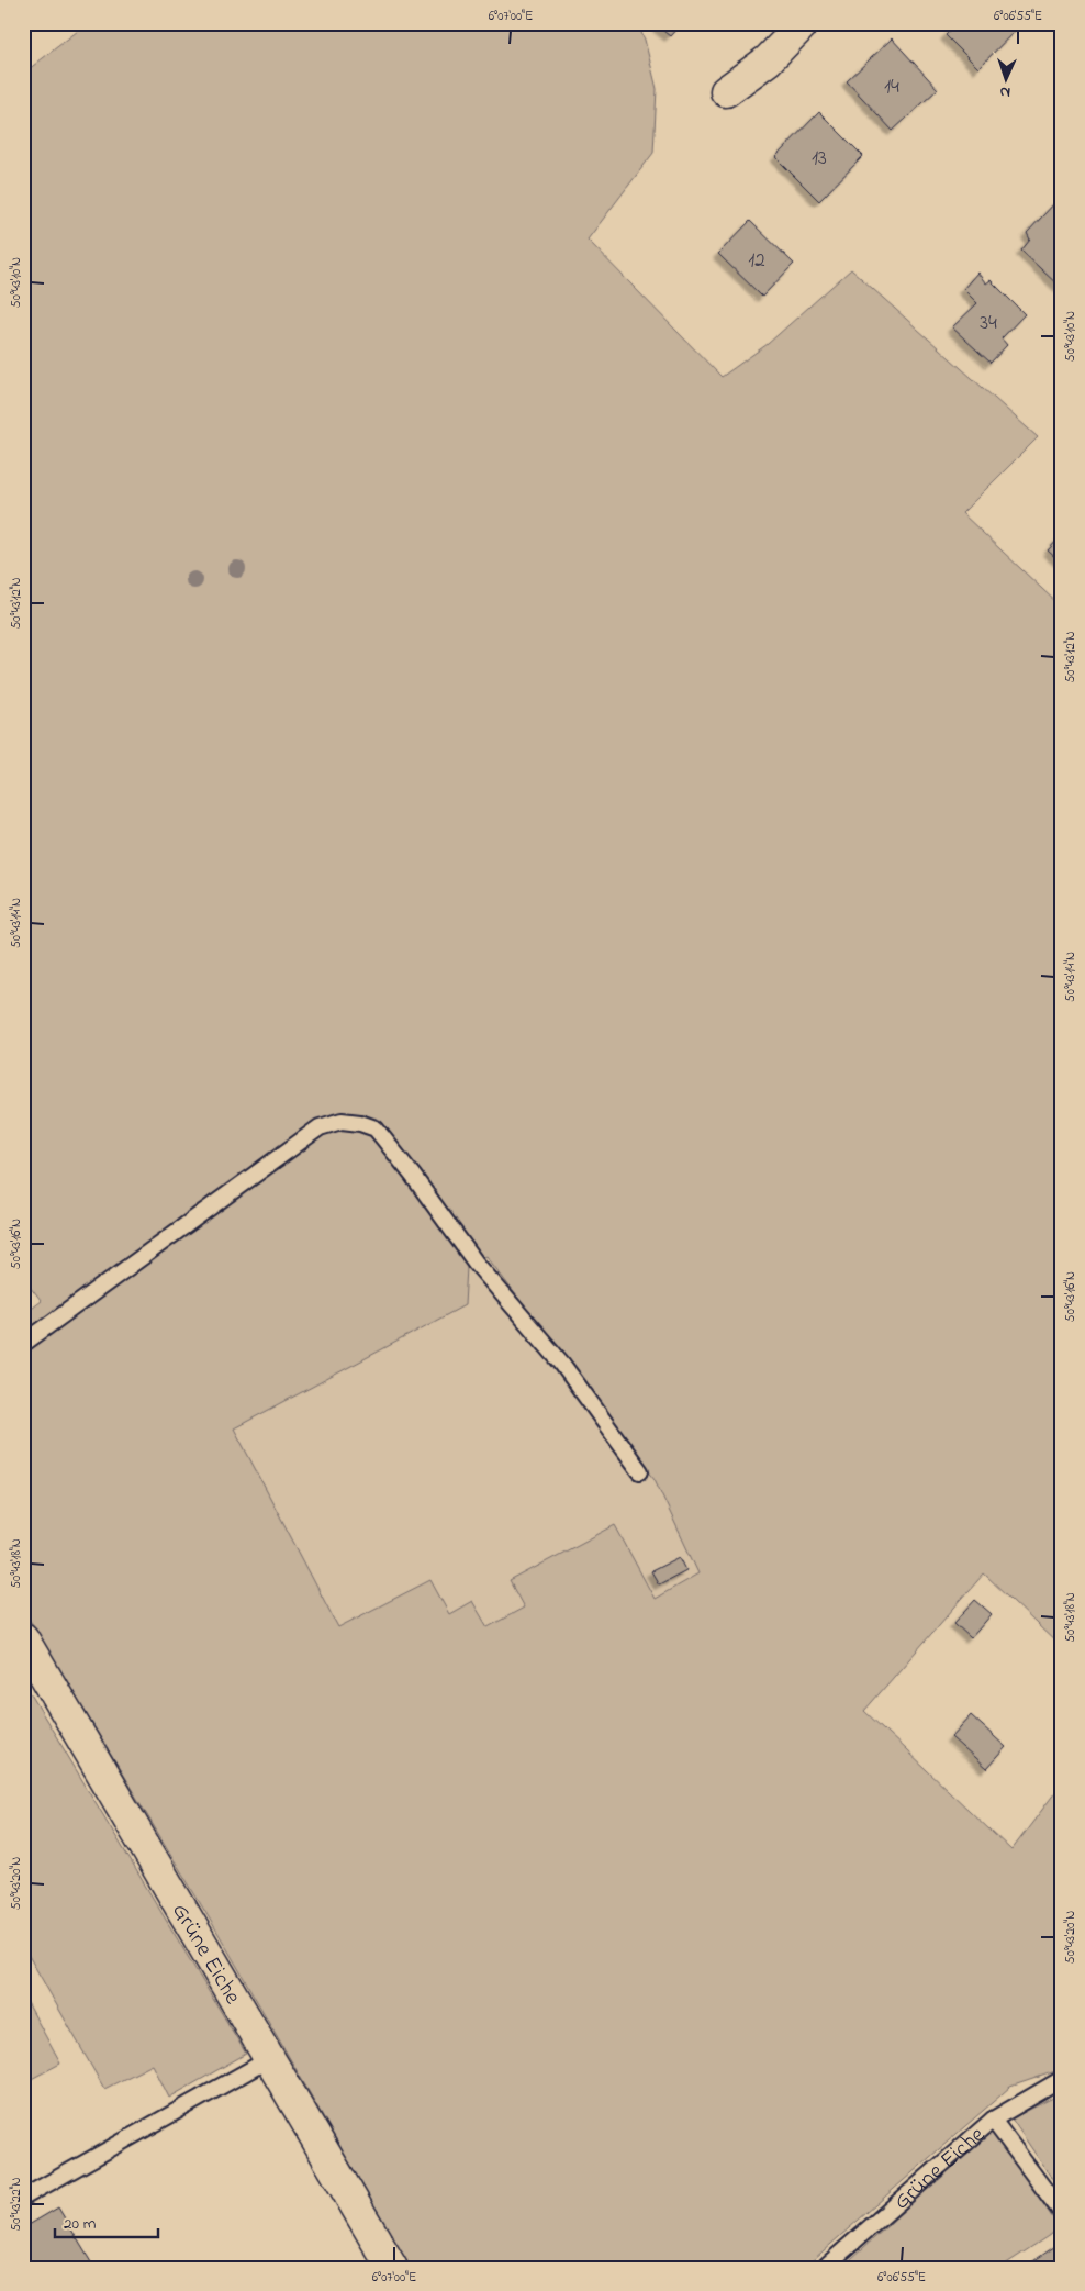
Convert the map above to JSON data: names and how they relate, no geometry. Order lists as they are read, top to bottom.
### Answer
{
  "streets": {
    "street": ["Grüne Eiche"]
  },
  "house_numbers": [
    "14",
    "13",
    "12",
    "34"
  ],
  "scale_bar": "20 m",
  "north": "bottom",
  "coordinates": [
    "6°07'00\"E",
    "6°06'55\"E",
    "50°43'10\"N",
    "50°43'12\"N",
    "50°43'14\"N",
    "50°43'16\"N",
    "50°43'18\"N",
    "50°43'20\"N",
    "50°43'22\"N"
  ]
}
